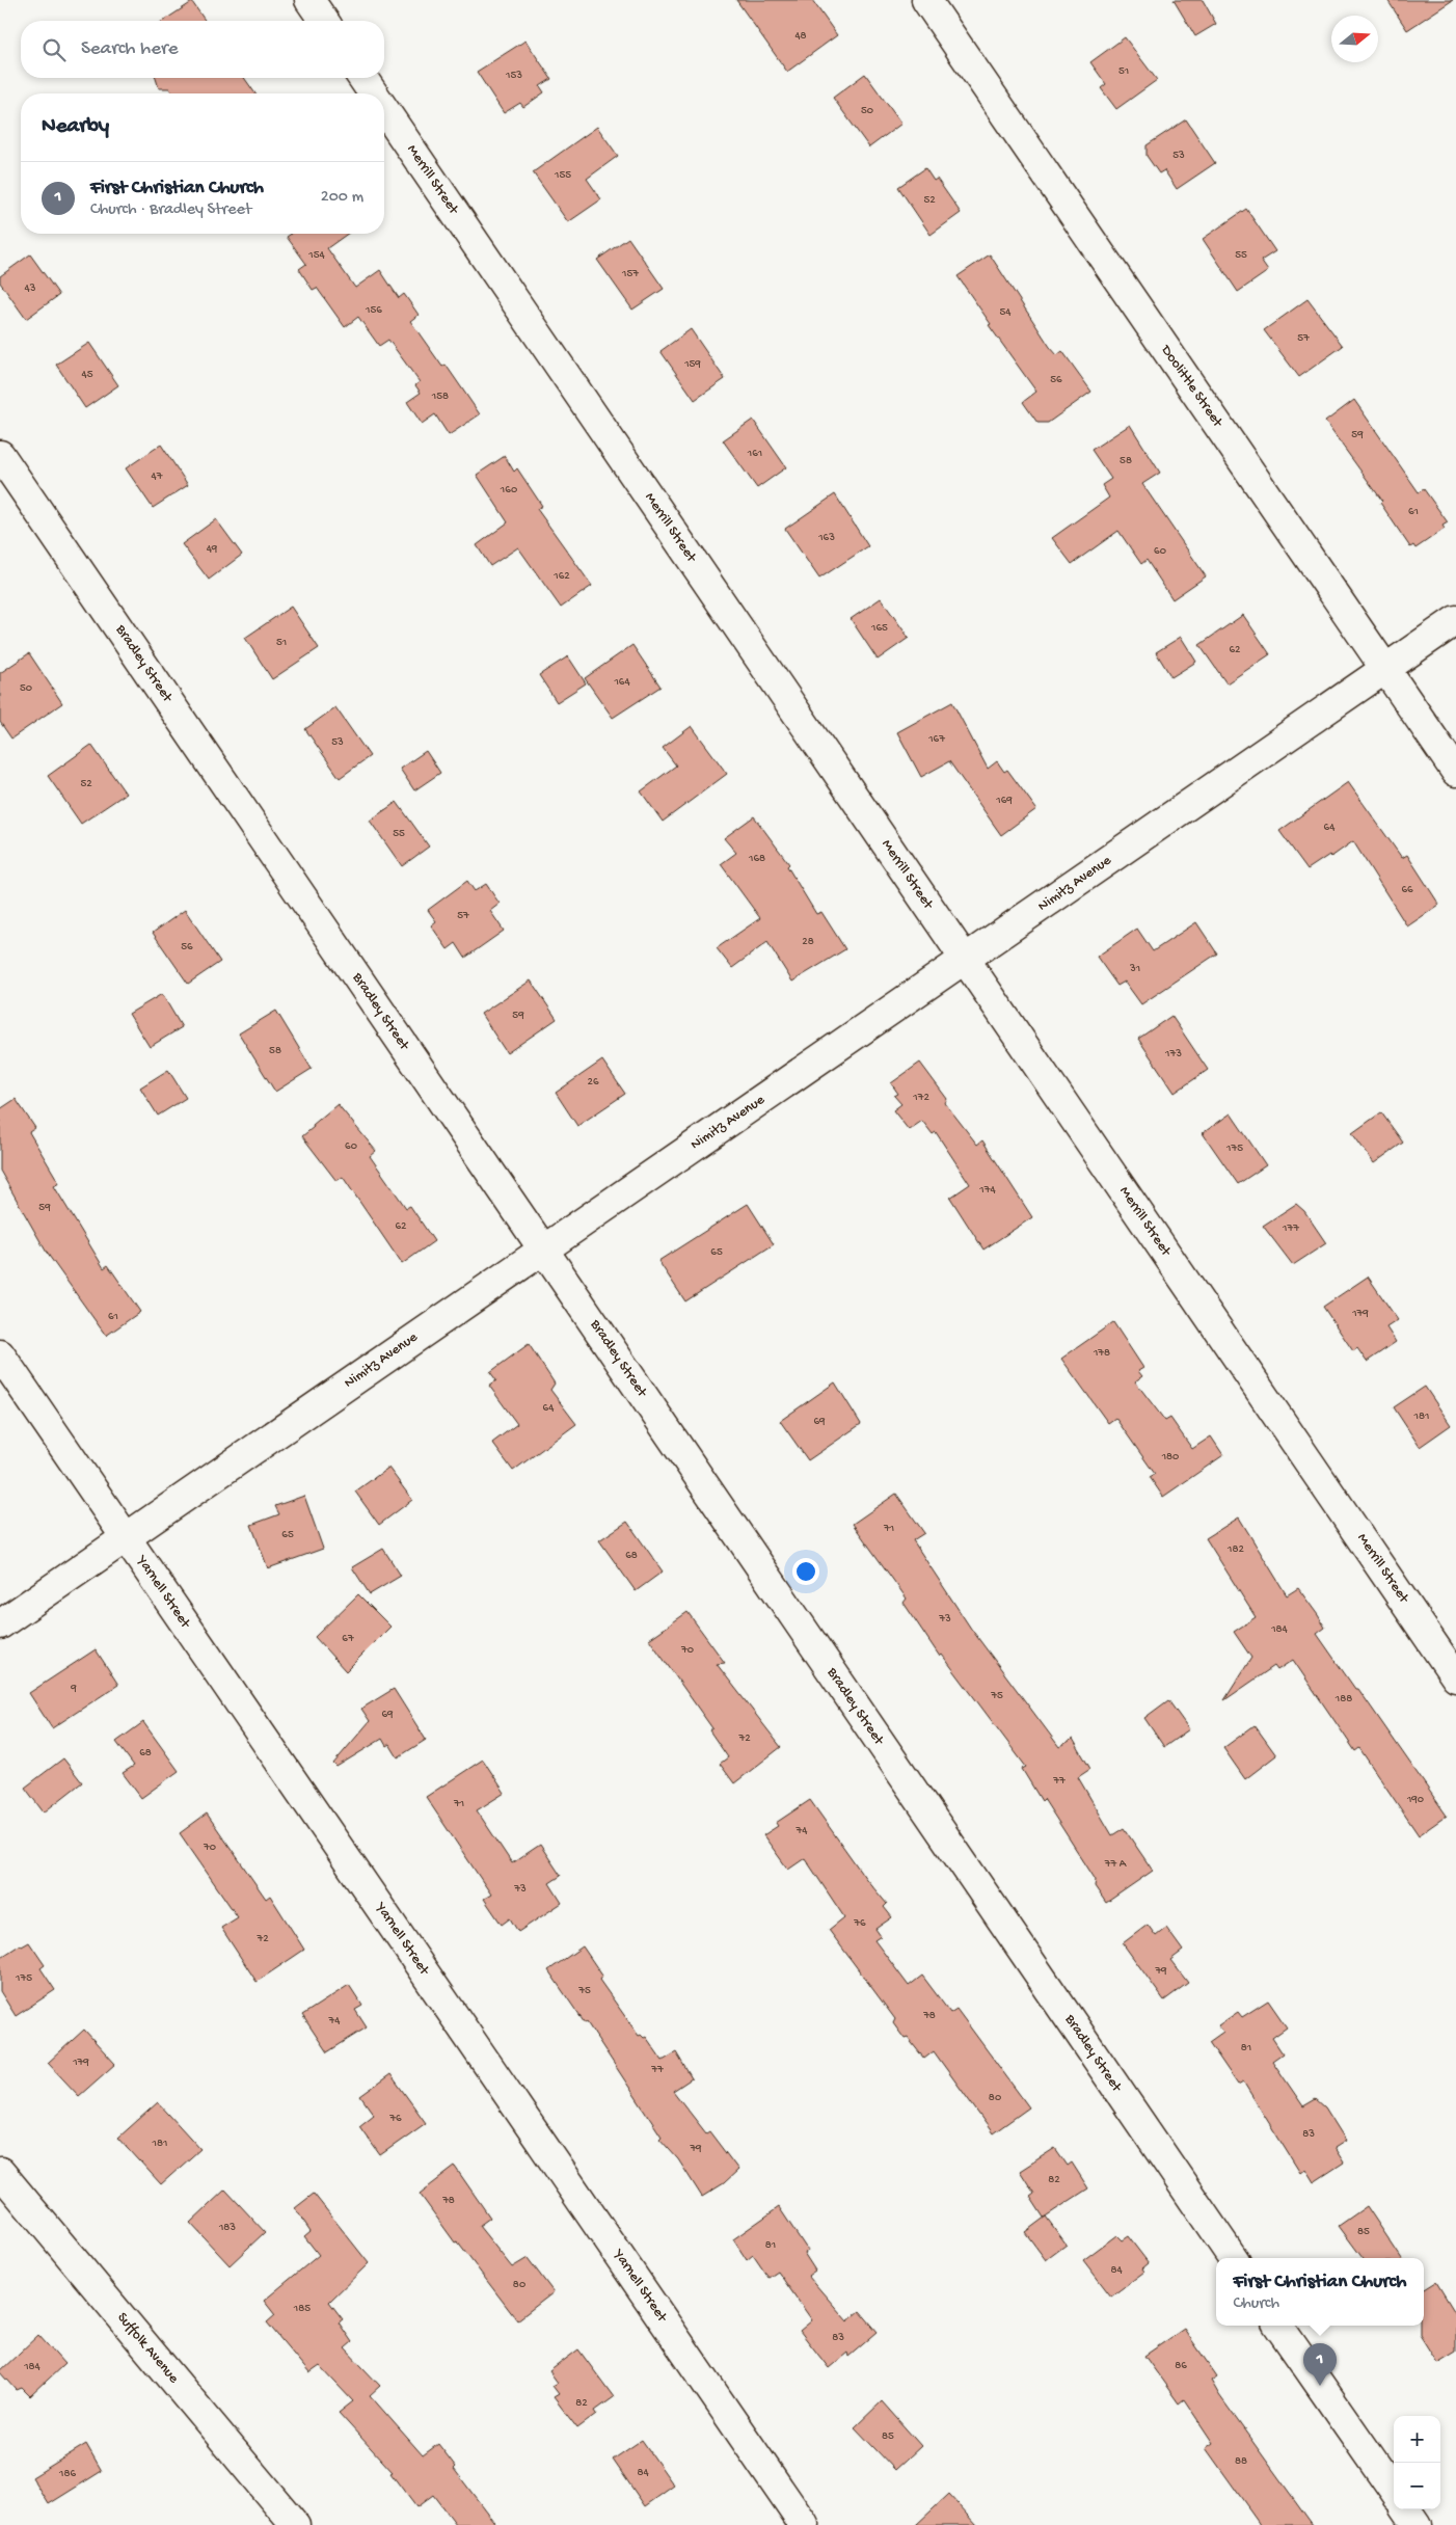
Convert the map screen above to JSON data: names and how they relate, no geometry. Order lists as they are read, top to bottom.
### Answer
{
  "streets": {
    "street": [
      "Merrill Street",
      "Doolittle Street",
      "Bradley Street",
      "Nimitz Avenue",
      "Yarnell Street",
      "Suffolk Avenue"
    ]
  },
  "crossings": [
    ["Merrill Street", "Nimitz Avenue"],
    ["Doolittle Street", "Nimitz Avenue"],
    ["Bradley Street", "Nimitz Avenue"],
    ["Nimitz Avenue", "Yarnell Street"]
  ],
  "house_numbers": [
    "48",
    "51",
    "153",
    "50",
    "53",
    "155",
    "52",
    "154",
    "55",
    "157",
    "43",
    "156",
    "54",
    "57",
    "159",
    "45",
    "56",
    "158",
    "59",
    "161",
    "58",
    "47",
    "160",
    "61",
    "163",
    "49",
    "60",
    "162",
    "165",
    "51",
    "62",
    "164",
    "50",
    "167",
    "53",
    "52",
    "169",
    "64",
    "55",
    "168",
    "66",
    "57",
    "28",
    "56",
    "31",
    "59",
    "58",
    "173",
    "26",
    "172",
    "60",
    "175",
    "174",
    "59",
    "62",
    "177",
    "65",
    "179",
    "61",
    "178",
    "64",
    "181",
    "69",
    "180",
    "71",
    "65",
    "182",
    "68",
    "73",
    "184",
    "67",
    "70",
    "9",
    "75",
    "188",
    "69",
    "72",
    "68",
    "77",
    "190",
    "71",
    "74",
    "70",
    "77 A",
    "73",
    "76",
    "72",
    "79",
    "175",
    "75",
    "78",
    "74",
    "81",
    "179",
    "77",
    "80",
    "76",
    "83",
    "181",
    "79",
    "82",
    "78",
    "183",
    "85",
    "81",
    "84",
    "80",
    "185",
    "83",
    "86",
    "184",
    "82",
    "85",
    "88",
    "84",
    "186"
  ],
  "north": "right",
  "page": {
    "search": "Search here",
    "heading": "Nearby",
    "list": [
      {
        "mark": "1",
        "name": "First Christian Church",
        "note": "Church · Bradley Street",
        "value": "200 m"
      }
    ],
    "popup": ["First Christian Church", "Church"],
    "pins": "1",
    "map_buttons": ["+", "−"]
  }
}
